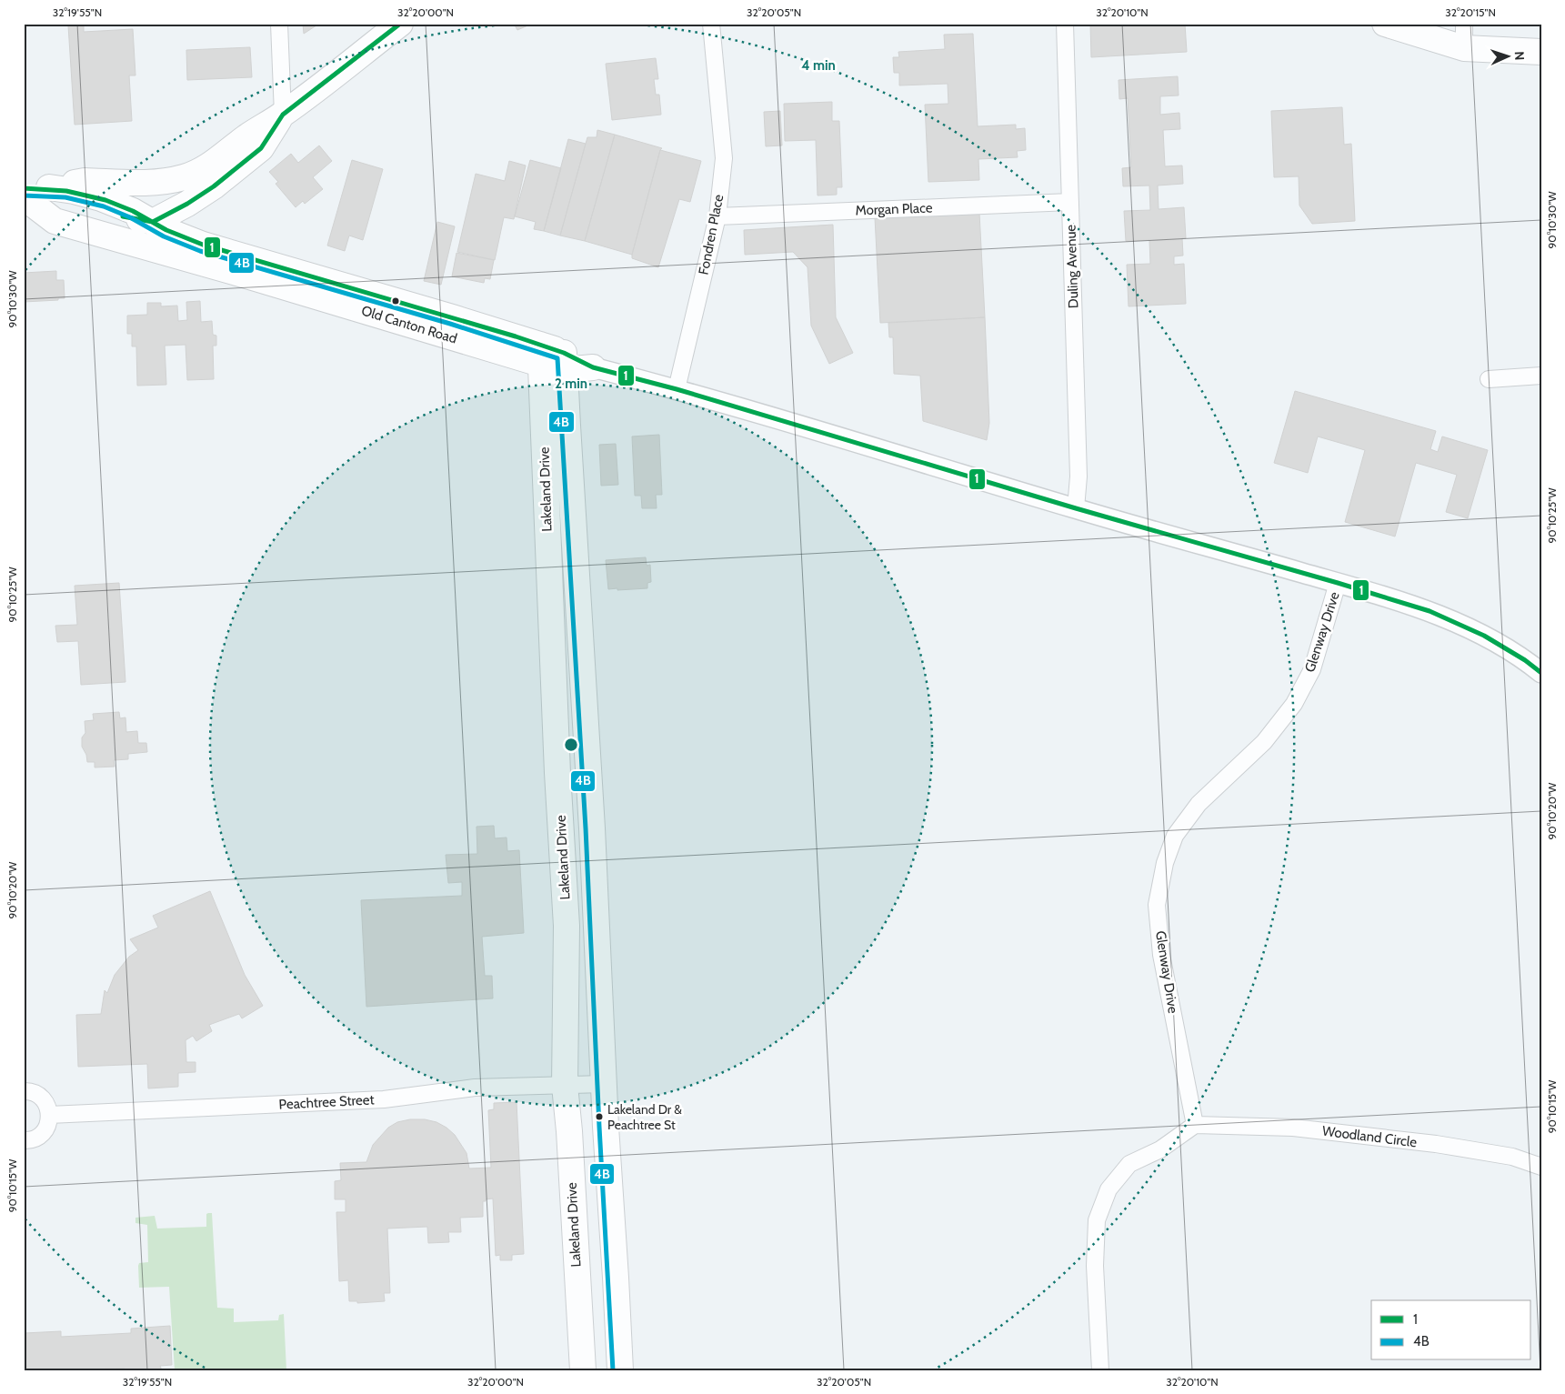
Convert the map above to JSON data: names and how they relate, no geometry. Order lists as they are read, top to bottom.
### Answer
{
  "streets": {
    "main road": ["Old Canton Road", "Lakeland Drive"],
    "street": [
      "Morgan Place",
      "Fondren Place",
      "Duling Avenue",
      "Glenway Drive",
      "Peachtree Street",
      "Woodland Circle"
    ]
  },
  "crossings": [
    ["Morgan Place", "Fondren Place"],
    ["Morgan Place", "Duling Avenue"],
    ["Fondren Place", "Old Canton Road"],
    ["Duling Avenue", "Old Canton Road"],
    ["Old Canton Road", "Lakeland Drive"],
    ["Old Canton Road", "Glenway Drive"],
    ["Lakeland Drive", "Peachtree Street"],
    ["Glenway Drive", "Woodland Circle"]
  ],
  "places": ["Lakeland Dr & Peachtree St"],
  "lines": ["transit line 1", "transit line 4B"],
  "legend": ["1", "4B"],
  "north": "right",
  "coordinates": [
    "32°19'55\"N",
    "32°20'00\"N",
    "32°20'05\"N",
    "32°20'10\"N",
    "32°20'15\"N",
    "90°10'30\"W",
    "90°10'25\"W",
    "90°10'20\"W",
    "90°10'15\"W"
  ],
  "rings": ["4 min", "2 min"]
}
